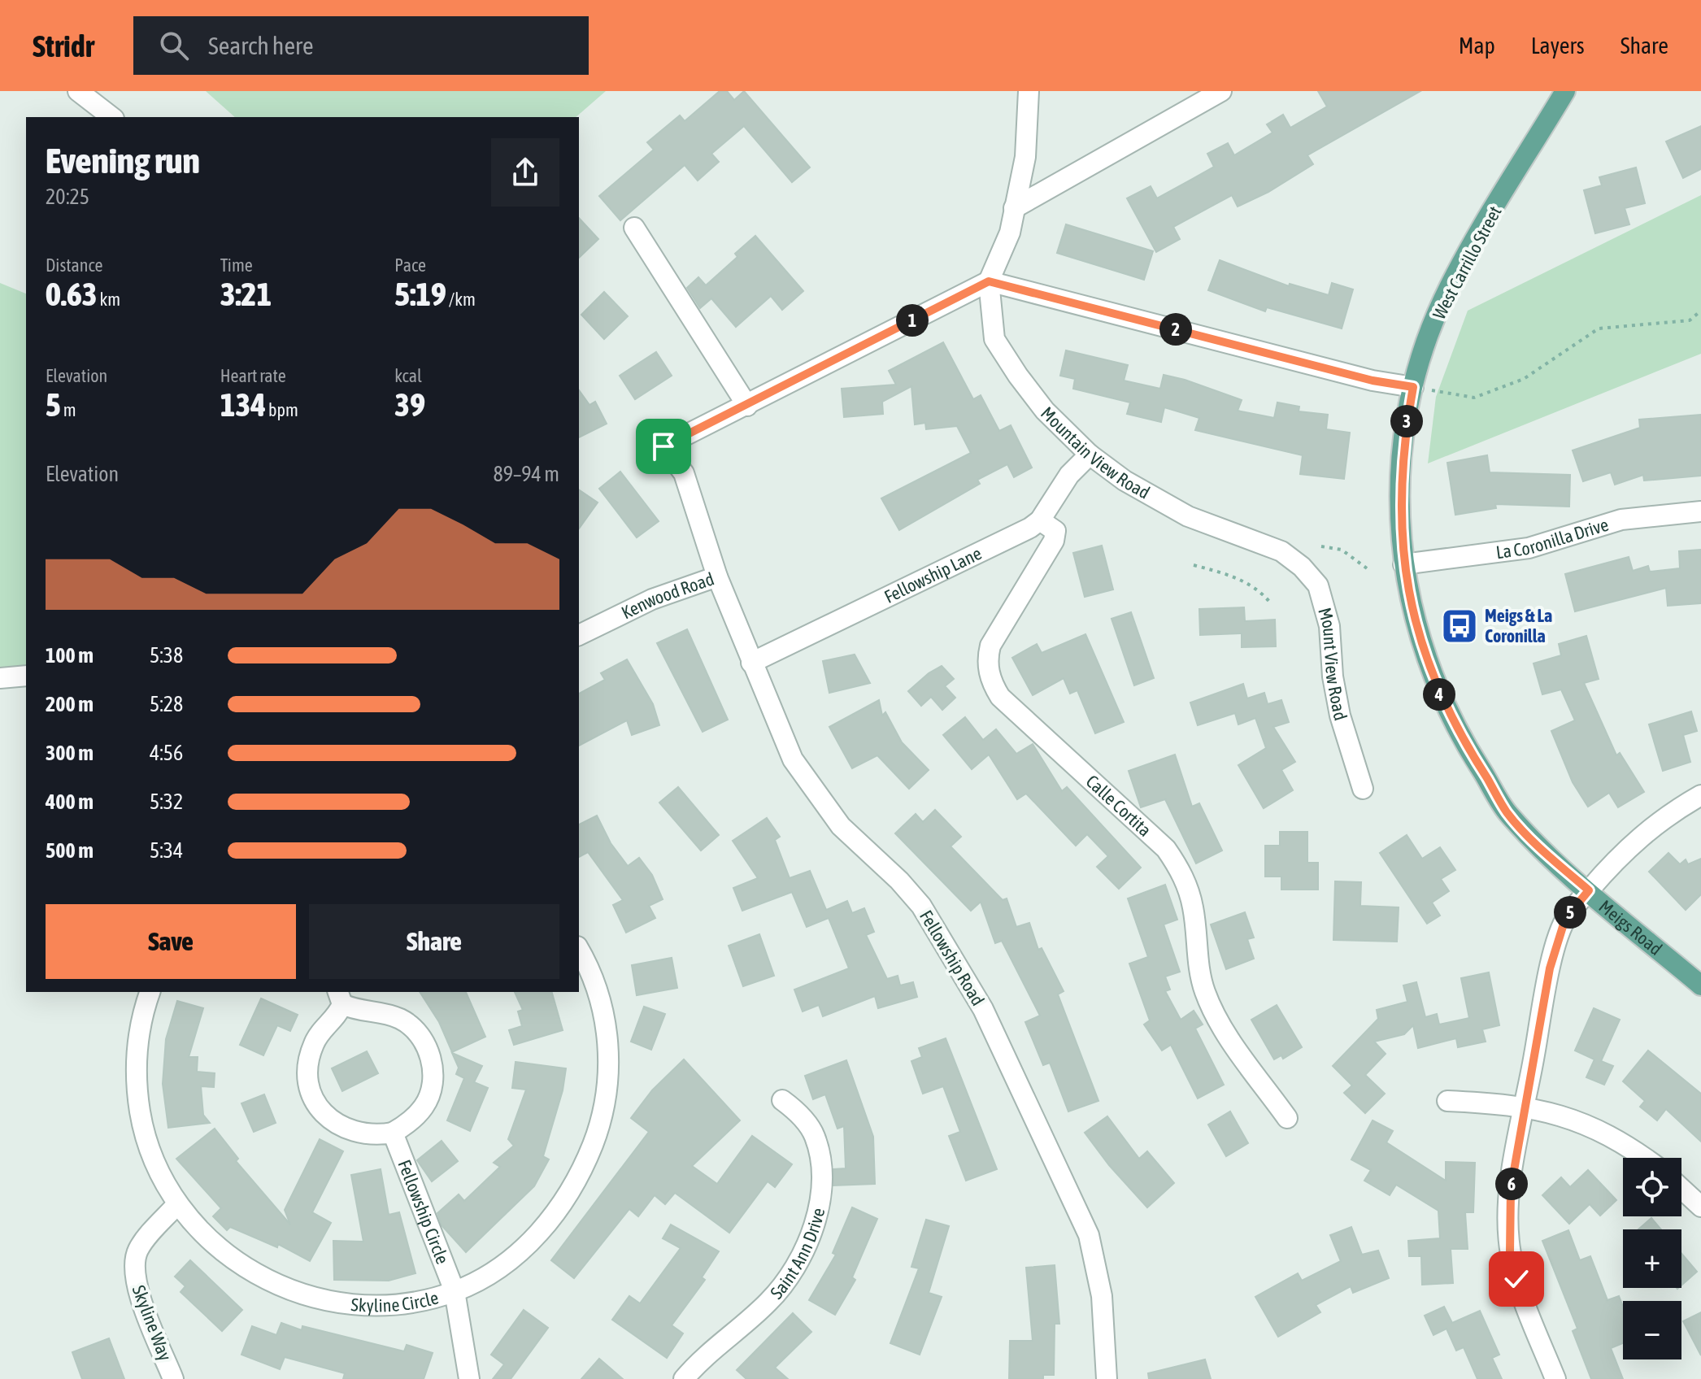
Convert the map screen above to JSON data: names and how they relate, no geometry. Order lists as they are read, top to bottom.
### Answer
{
  "streets": {
    "main road": ["West Carrillo Street", "Meigs Road"],
    "street": [
      "Mountain View Road",
      "La Coronilla Drive",
      "Fellowship Lane",
      "Kenwood Road",
      "Mount View Road",
      "Calle Cortita",
      "Fellowship Road",
      "Fellowship Circle",
      "Saint Ann Drive",
      "Skyline Circle",
      "Skyline Way"
    ]
  },
  "crossings": [
    ["West Carrillo Street", "La Coronilla Drive"],
    ["West Carrillo Street", "Meigs Road"],
    ["Mountain View Road", "Kenwood Road"],
    ["Mountain View Road", "Mount View Road"],
    ["La Coronilla Drive", "Meigs Road"],
    ["Fellowship Lane", "Calle Cortita"],
    ["Fellowship Lane", "Fellowship Road"],
    ["Kenwood Road", "Fellowship Road"],
    ["Fellowship Circle", "Skyline Circle"],
    ["Skyline Circle", "Skyline Way"]
  ],
  "places": {
    "bus stop": ["Meigs & La Coronilla"]
  },
  "page": {
    "header": "Stridr",
    "search": "Search here",
    "nav": ["Map", "Layers", "Share"],
    "heading": ["Evening run", "20:25"],
    "stats": [
      ["Distance", "0.63 km"],
      ["Time", "3:21"],
      ["Pace", "5:19 /km"],
      ["Elevation", "5 m"],
      ["Heart rate", "134 bpm"],
      ["kcal", "39"]
    ],
    "pins": [
      "1",
      "2",
      "3",
      "4",
      "5",
      "6"
    ],
    "chart": ["Elevation", "89–94 m"],
    "list": [
      {
        "name": "100 m",
        "note": "5:38"
      },
      {
        "name": "200 m",
        "note": "5:28"
      },
      {
        "name": "300 m",
        "note": "4:56"
      },
      {
        "name": "400 m",
        "note": "5:32"
      },
      {
        "name": "500 m",
        "note": "5:34"
      }
    ],
    "buttons": ["Save", "Share"],
    "map_buttons": ["+", "−"]
  }
}
